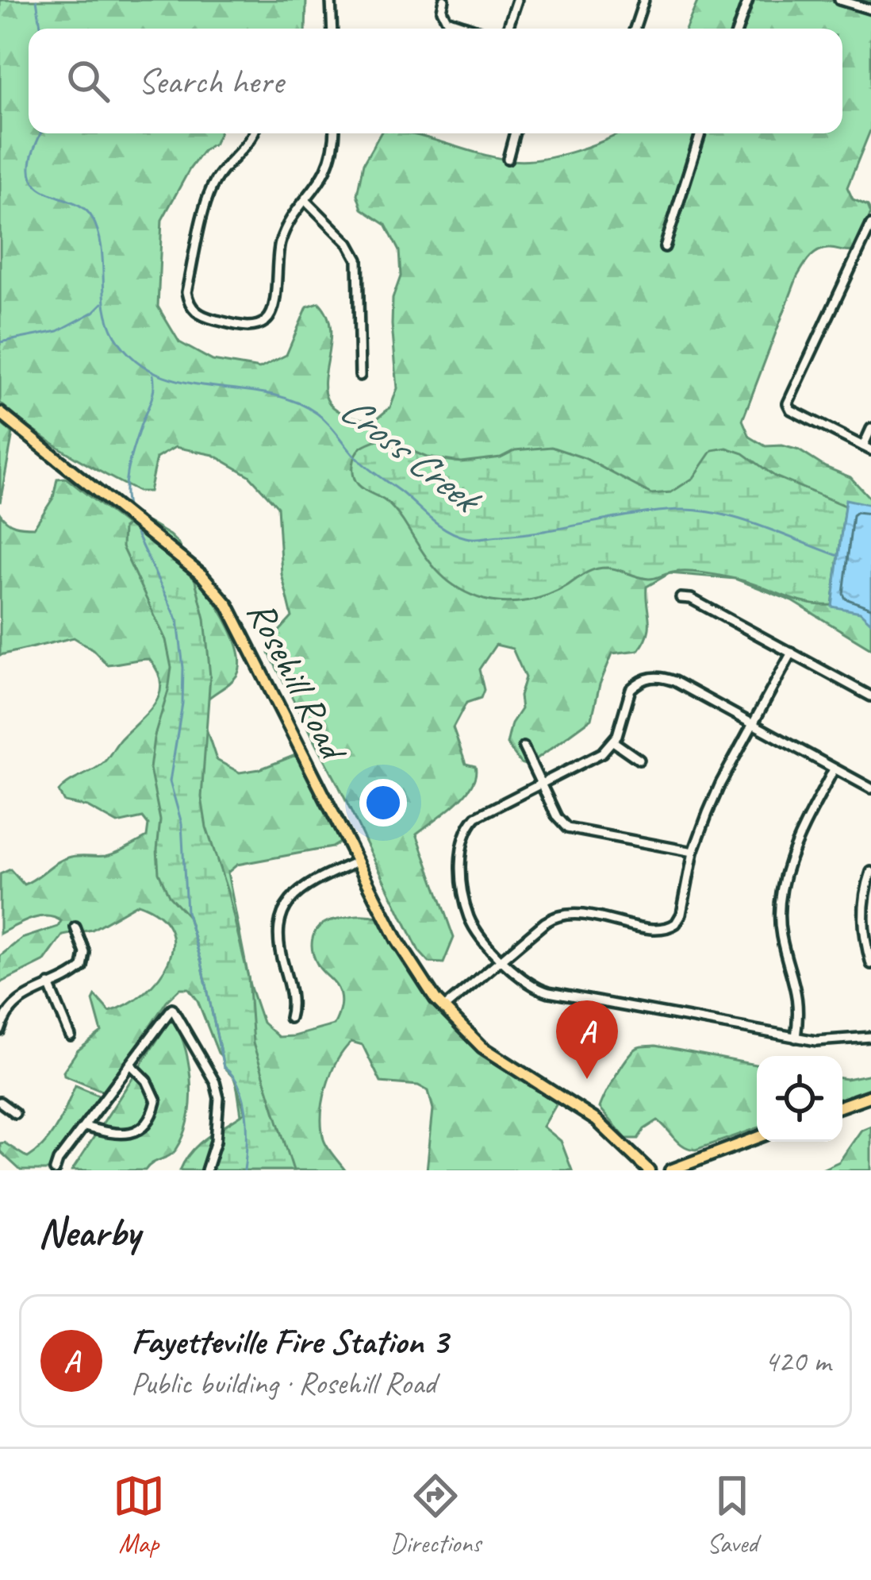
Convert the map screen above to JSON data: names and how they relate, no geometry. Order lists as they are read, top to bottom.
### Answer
{
  "streets": {
    "main road": ["Rosehill Road"]
  },
  "water": ["Cross Creek"],
  "page": {
    "search": "Search here",
    "pins": "A",
    "heading": "Nearby",
    "list": [
      {
        "mark": "A",
        "name": "Fayetteville Fire Station 3",
        "note": "Public building · Rosehill Road",
        "value": "420 m"
      }
    ],
    "nav": ["Map", "Directions", "Saved"]
  }
}
